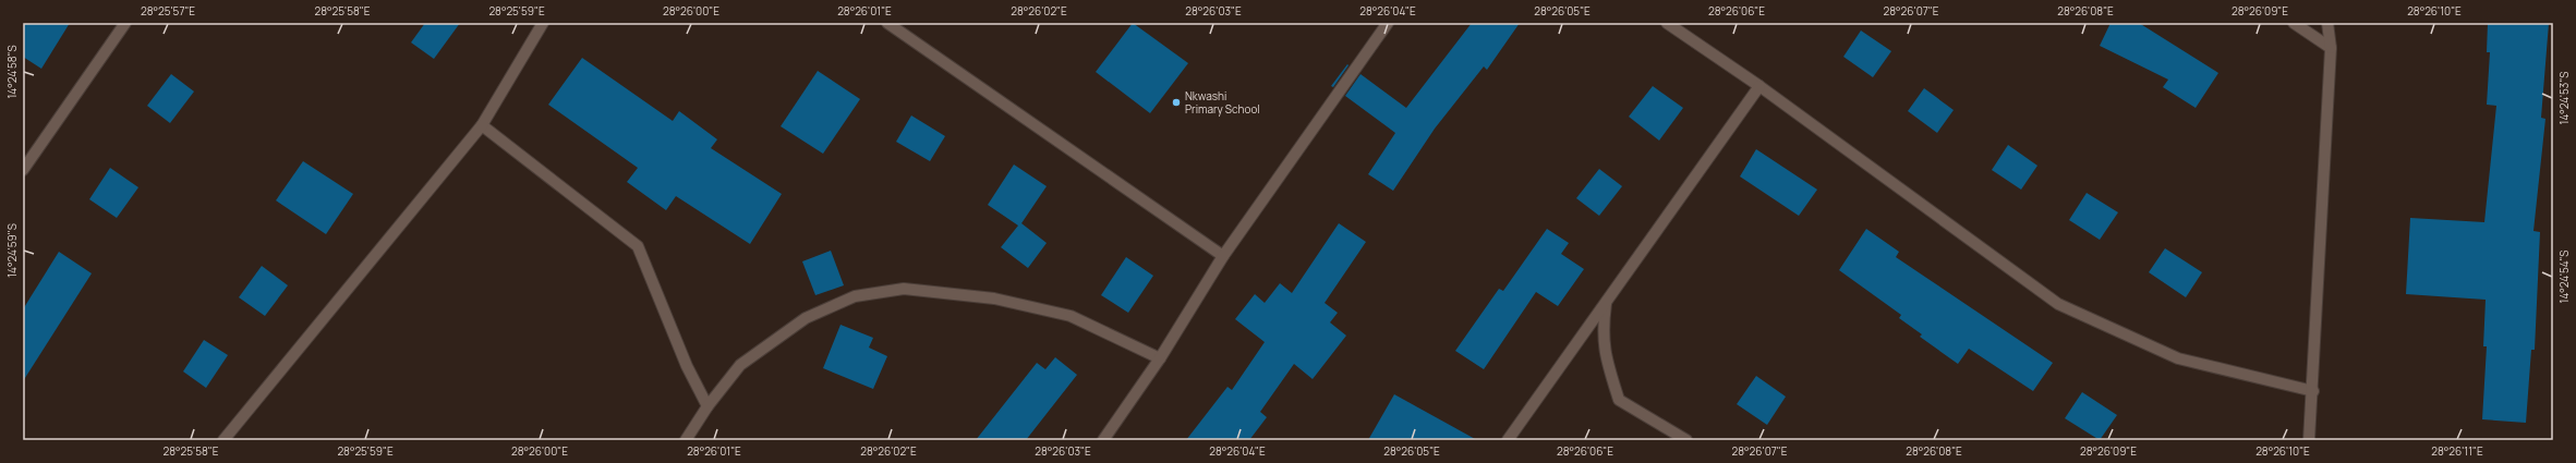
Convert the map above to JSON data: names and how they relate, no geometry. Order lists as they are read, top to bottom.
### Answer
{
  "places": ["Nkwashi Primary School"],
  "coordinates": [
    "28°25'57\"E",
    "28°25'58\"E",
    "28°25'59\"E",
    "28°26'00\"E",
    "28°26'01\"E",
    "28°26'02\"E",
    "28°26'03\"E",
    "28°26'04\"E",
    "28°26'05\"E",
    "28°26'06\"E",
    "28°26'07\"E",
    "28°26'08\"E",
    "28°26'09\"E",
    "28°26'10\"E",
    "14°24'58\"S",
    "14°24'53\"S",
    "14°24'59\"S",
    "14°24'54\"S",
    "28°26'11\"E"
  ]
}
